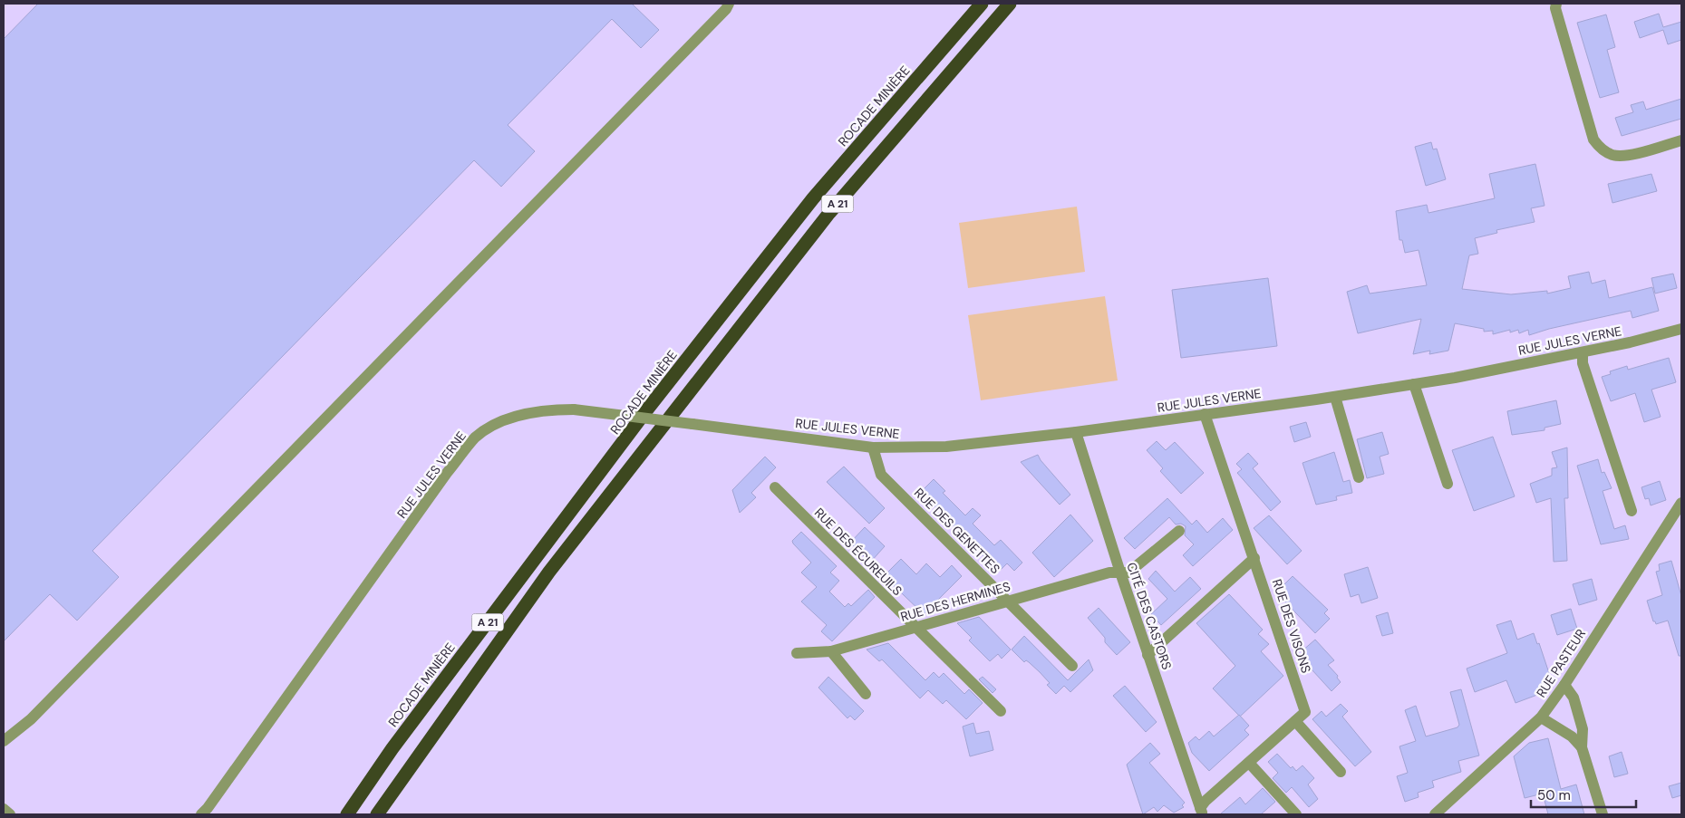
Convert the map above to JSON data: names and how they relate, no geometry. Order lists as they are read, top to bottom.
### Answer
{
  "streets": {
    "highway": ["ROCADE MINIÈRE", "A 21"],
    "street": [
      "RUE JULES VERNE",
      "RUE DES GENETTES",
      "RUE DES ÉCUREUILS",
      "RUE DES HERMINES",
      "CITÉ DES CASTORS",
      "RUE DES VISONS",
      "RUE PASTEUR"
    ]
  },
  "crossings": [
    ["RUE JULES VERNE", "RUE DES GENETTES"],
    ["RUE JULES VERNE", "CITÉ DES CASTORS"],
    ["RUE JULES VERNE", "RUE DES VISONS"],
    ["RUE DES GENETTES", "RUE DES HERMINES"],
    ["RUE DES ÉCUREUILS", "RUE DES HERMINES"],
    ["RUE DES HERMINES", "CITÉ DES CASTORS"],
    ["CITÉ DES CASTORS", "RUE DES VISONS"]
  ],
  "scale_bar": "50 m"
}
